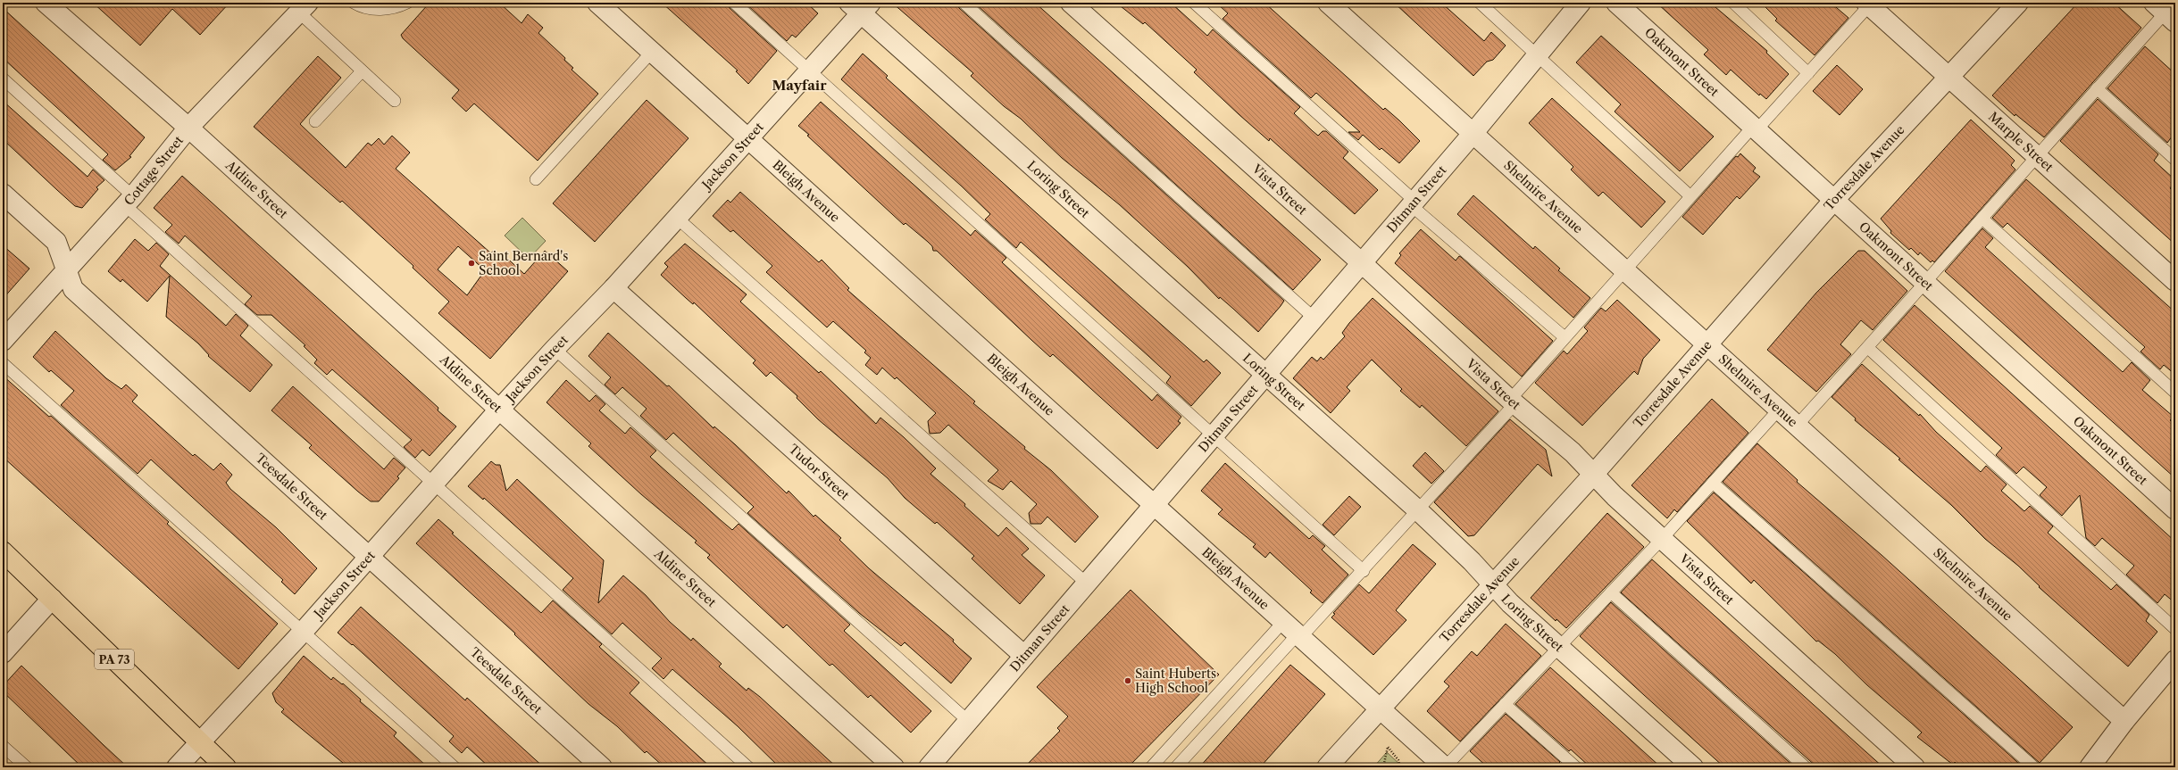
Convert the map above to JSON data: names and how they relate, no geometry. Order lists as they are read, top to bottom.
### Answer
{
  "streets": {
    "main road": ["PA 73"],
    "street": [
      "Oakmont Street",
      "Marple Street",
      "Jackson Street",
      "Torresdale Avenue",
      "Cottage Street",
      "Vista Street",
      "Aldine Street",
      "Loring Street",
      "Bleigh Avenue",
      "Shelmire Avenue",
      "Ditman Street",
      "Tudor Street",
      "Teesdale Street"
    ]
  },
  "crossings": [
    ["Oakmont Street", "Torresdale Avenue"],
    ["Marple Street", "Torresdale Avenue"],
    ["Jackson Street", "Aldine Street"],
    ["Jackson Street", "Loring Street"],
    ["Jackson Street", "Bleigh Avenue"],
    ["Jackson Street", "Tudor Street"],
    ["Jackson Street", "Teesdale Street"],
    ["Jackson Street", "PA 73"],
    ["Torresdale Avenue", "Vista Street"],
    ["Torresdale Avenue", "Loring Street"],
    ["Torresdale Avenue", "Bleigh Avenue"],
    ["Torresdale Avenue", "Shelmire Avenue"],
    ["Cottage Street", "Aldine Street"],
    ["Cottage Street", "Teesdale Street"],
    ["Vista Street", "Ditman Street"],
    ["Loring Street", "Ditman Street"],
    ["Bleigh Avenue", "Ditman Street"],
    ["Shelmire Avenue", "Ditman Street"],
    ["Ditman Street", "Tudor Street"]
  ],
  "districts": ["Mayfair"],
  "places": ["Saint Bernard's School", "Saint Huberts High School"]
}
